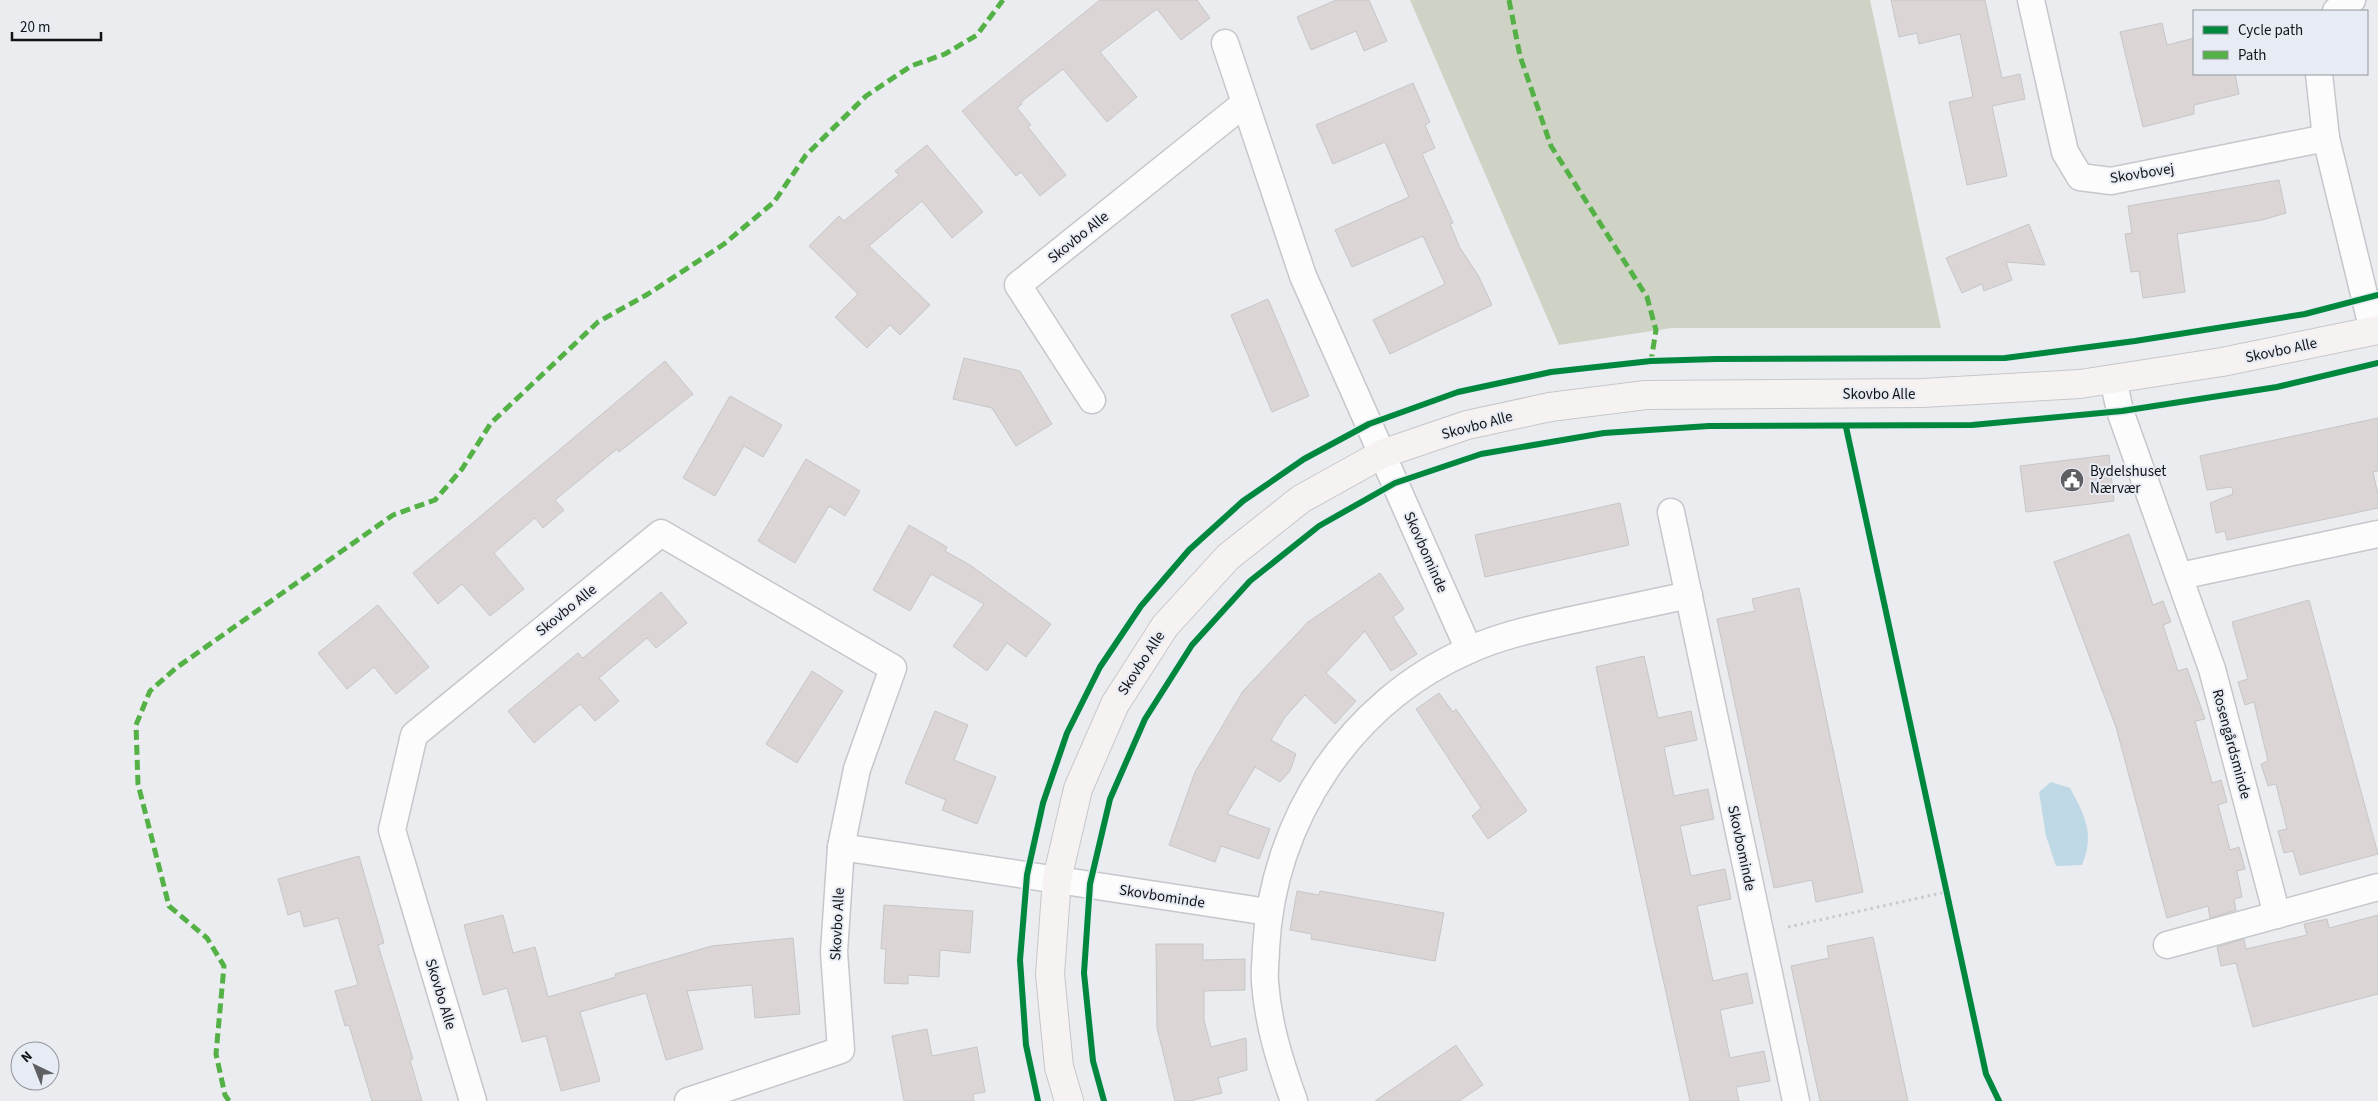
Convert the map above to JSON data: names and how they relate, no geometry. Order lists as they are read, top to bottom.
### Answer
{
  "streets": {
    "street": [
      "Skovbovej",
      "Skovbo Alle",
      "Skovbominde",
      "Rosengårdsminde"
    ]
  },
  "crossings": [
    ["Skovbo Alle", "Skovbominde"],
    ["Skovbo Alle", "Rosengårdsminde"]
  ],
  "places": {
    "public building": ["Bydelshuset Nærvær"]
  },
  "legend": ["Cycle path", "Path"],
  "scale_bar": "20 m",
  "north": "top left"
}
